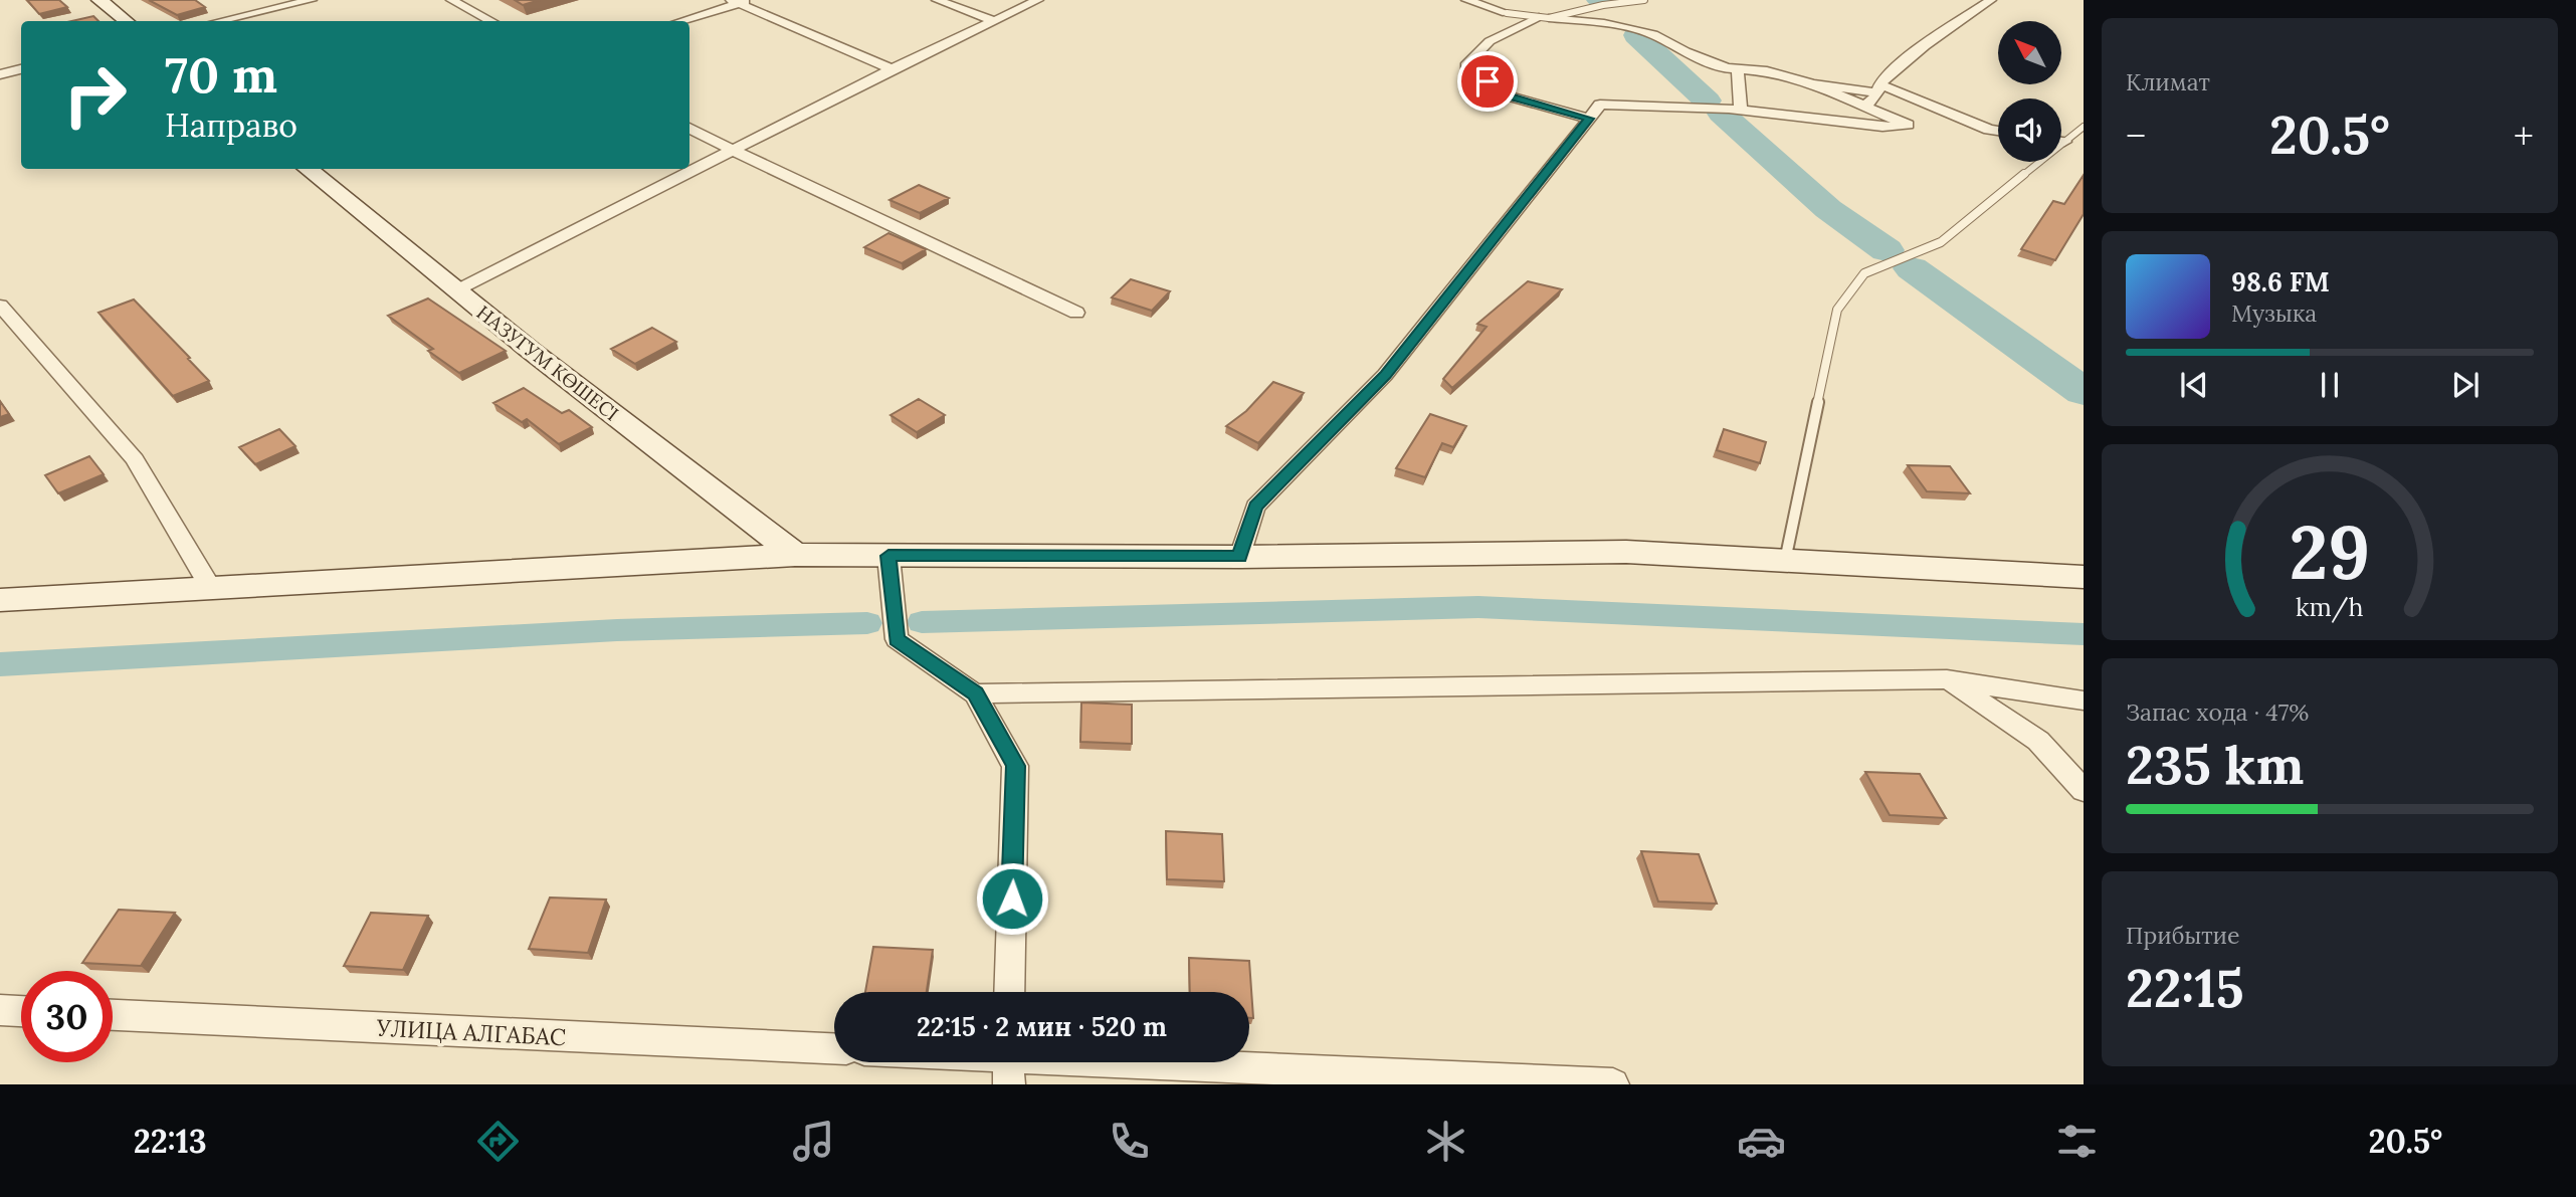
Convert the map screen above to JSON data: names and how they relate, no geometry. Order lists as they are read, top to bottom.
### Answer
{
  "streets": {
    "street": ["НАЗУГУМ КӨШЕСІ", "УЛИЦА АЛГАБАС"]
  },
  "north": "top left",
  "page": {
    "tile": [
      "Климат",
      ["Запас хода · 47%", "235 km"],
      ["Прибытие", "22:15"]
    ],
    "turn": ["70 m", "Направо"],
    "heat": ["−", "20.5°", "+"],
    "song": ["98.6 FM", "Музыка"],
    "limit": "30",
    "trip": "22:15 · 2 мин · 520 m",
    "tabs": ["22:13", "20.5°"],
    "gauge": ["29", "km/h"]
  }
}
